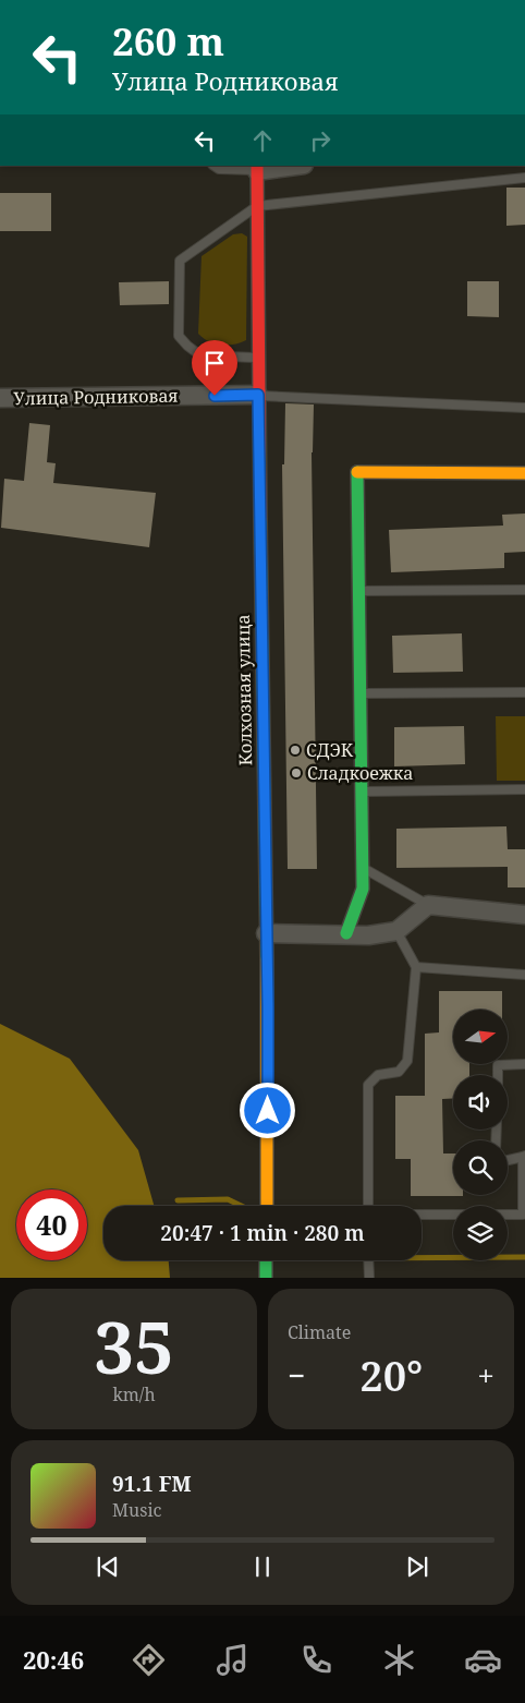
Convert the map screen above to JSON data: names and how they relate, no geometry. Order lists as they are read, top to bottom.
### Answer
{
  "streets": {
    "street": ["Улица Родниковая", "Колхозная улица"]
  },
  "crossings": [
    ["Улица Родниковая", "Колхозная улица"]
  ],
  "places": ["СДЭК", "Сладкоежка"],
  "north": "right",
  "page": {
    "turn": ["260 m", "Улица Родниковая"],
    "limit": "40",
    "trip": "20:47 · 1 min · 280 m",
    "tile": [
      ["35", "km/h"],
      "Climate"
    ],
    "heat": ["−", "20°", "+"],
    "song": ["91.1 FM", "Music"],
    "tabs": "20:46"
  }
}
